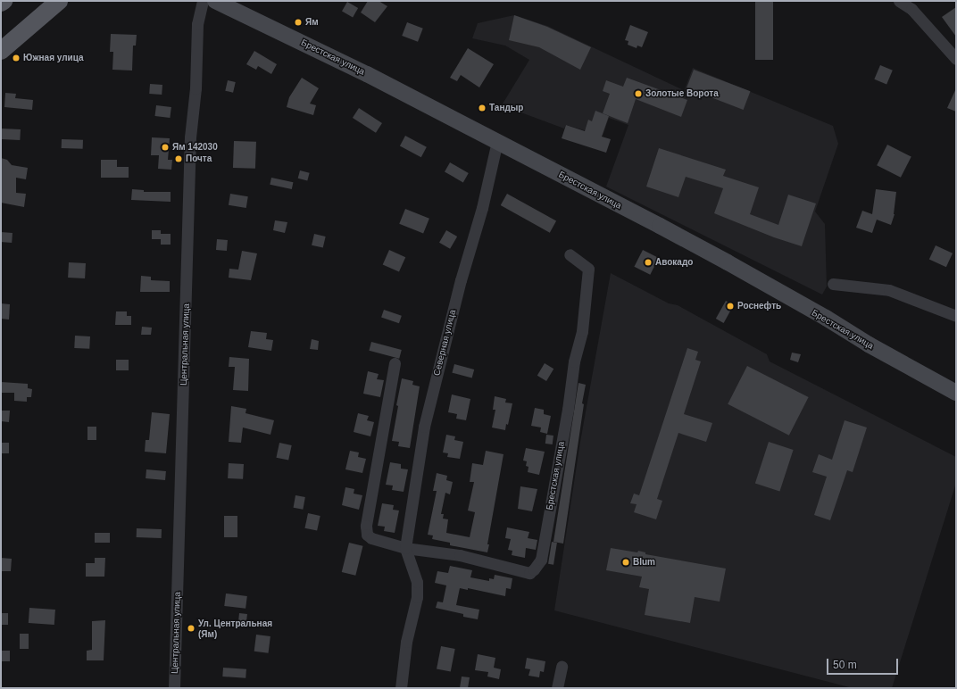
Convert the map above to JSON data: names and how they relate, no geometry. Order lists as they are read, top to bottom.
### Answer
{
  "streets": {
    "main road": ["Брестская улица"],
    "street": ["Северная улица", "Центральная улица"]
  },
  "crossings": [
    ["Брестская улица", "Северная улица"]
  ],
  "places": [
    "Ям",
    "Южная улица",
    "Золотые Ворота",
    "Тандыр",
    "Ям 142030",
    "Почта",
    "Авокадо",
    "Роснефть",
    "Blum",
    "Ул. Центральная (Ям)"
  ],
  "scale_bar": "50 m"
}
